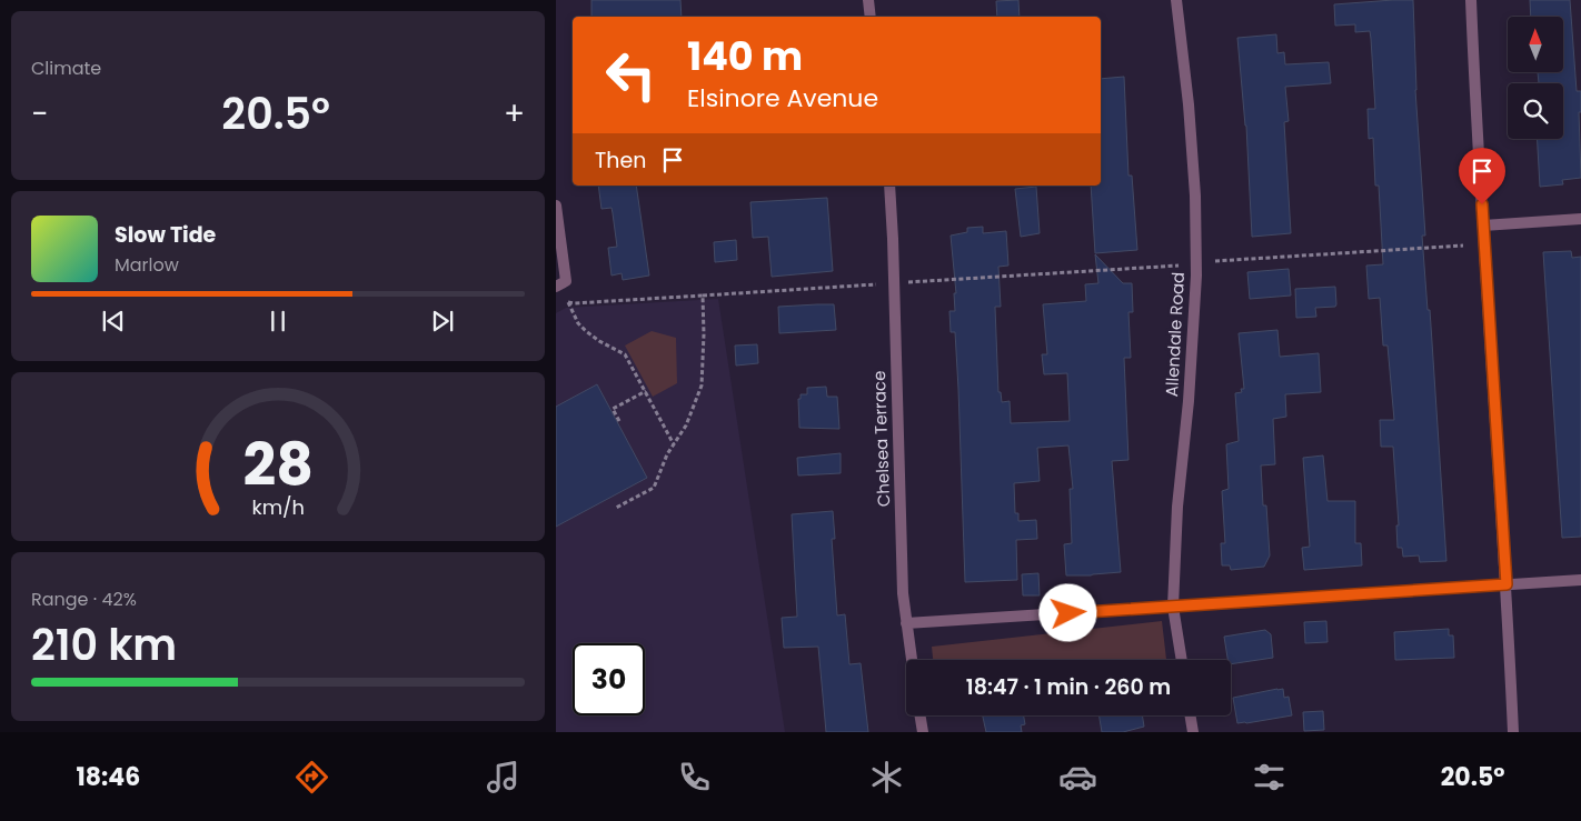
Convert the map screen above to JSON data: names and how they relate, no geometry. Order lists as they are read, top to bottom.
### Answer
{
  "streets": {
    "street": ["Allendale Road", "Chelsea Terrace"]
  },
  "north": "top",
  "page": {
    "tile": [
      "Climate",
      ["Range · 42%", "210 km"]
    ],
    "turn": ["140 m", "Elsinore Avenue"],
    "heat": ["−", "20.5°", "+"],
    "then": "Then",
    "song": ["Slow Tide", "Marlow"],
    "limit": "30",
    "trip": "18:47 · 1 min · 260 m",
    "tabs": ["18:46", "20.5°"],
    "gauge": ["28", "km/h"]
  }
}
